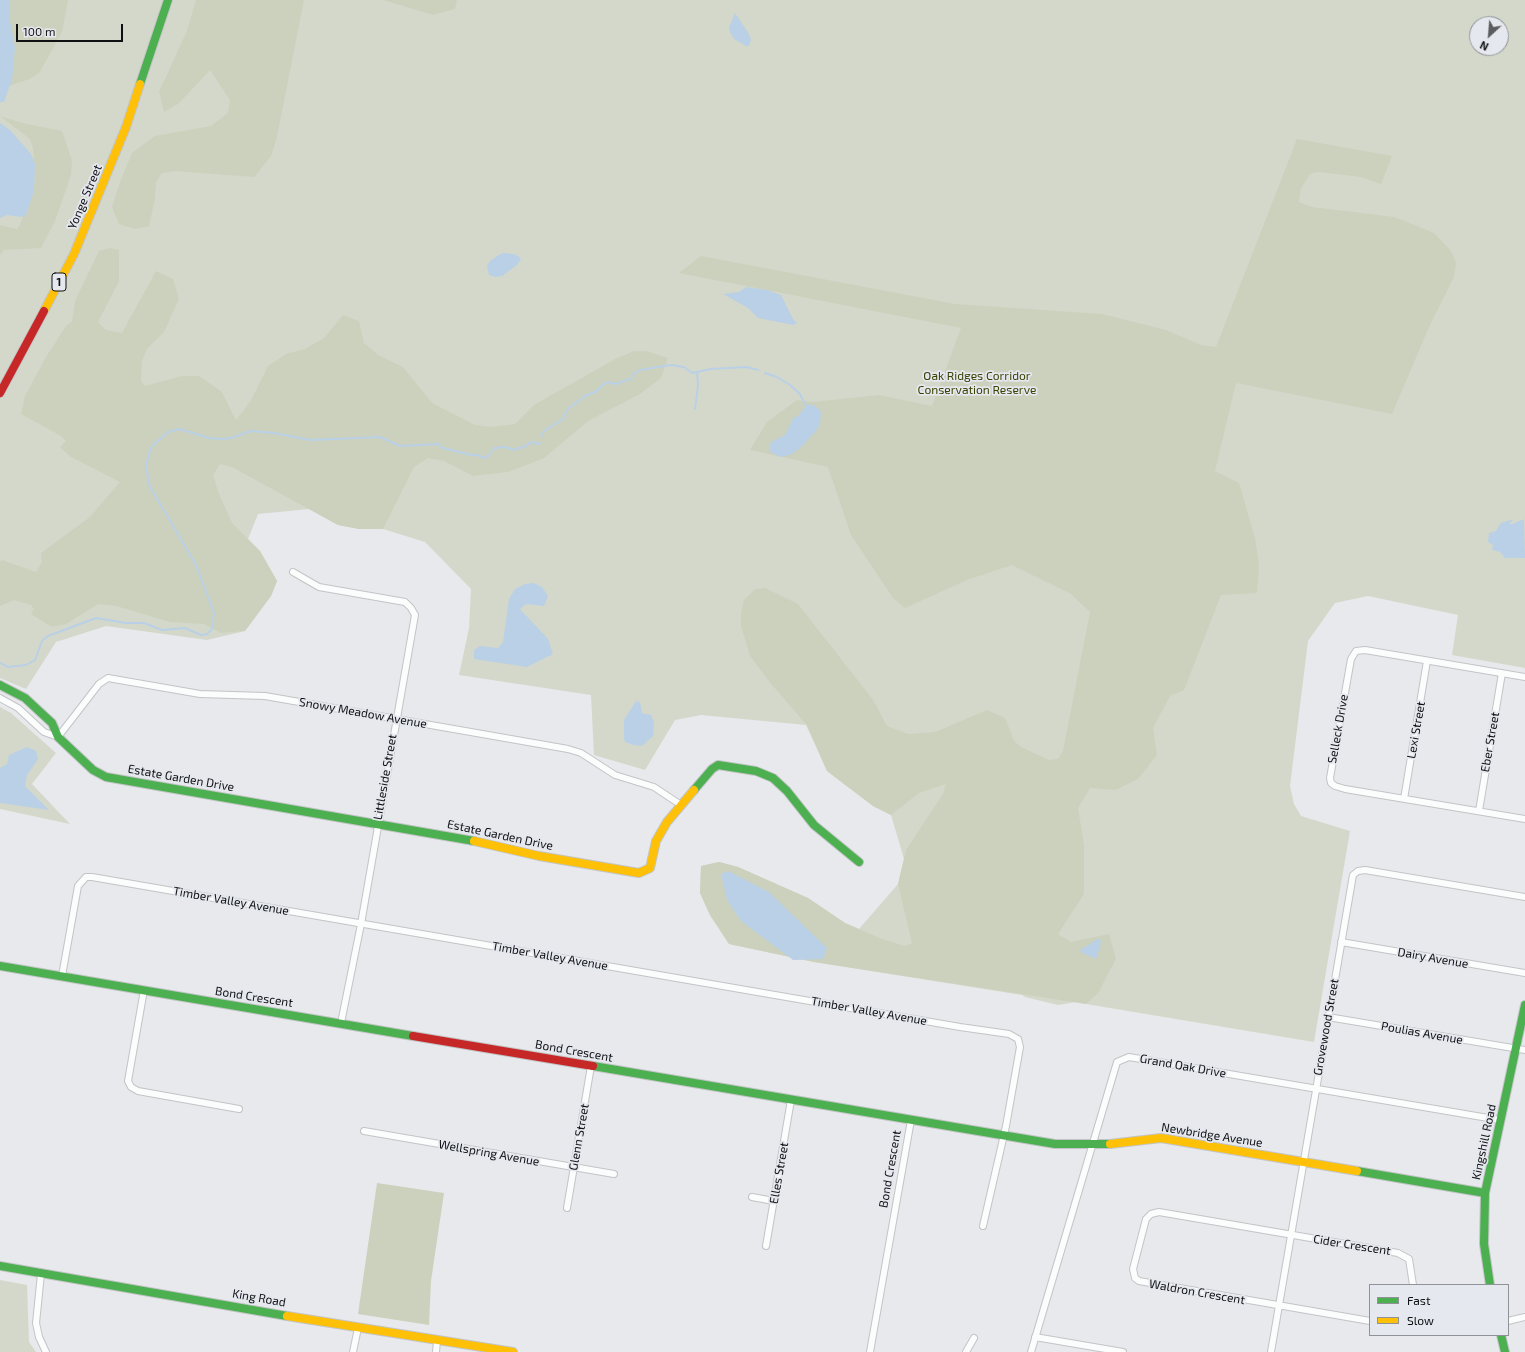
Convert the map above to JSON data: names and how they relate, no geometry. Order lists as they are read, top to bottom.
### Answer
{
  "streets": {
    "street": [
      "Yonge Street",
      "1",
      "Snowy Meadow Avenue",
      "Selleck Drive",
      "Lexi Street",
      "Eber Street",
      "Littleside Street",
      "Estate Garden Drive",
      "Timber Valley Avenue",
      "Dairy Avenue",
      "Bond Crescent",
      "Grovewood Street",
      "Poulias Avenue",
      "Grand Oak Drive",
      "Newbridge Avenue",
      "Glenn Street",
      "Kingshill Road",
      "Wellspring Avenue",
      "Elles Street",
      "Cider Crescent",
      "Waldron Crescent",
      "King Road"
    ]
  },
  "crossings": [
    ["Snowy Meadow Avenue", "Littleside Street"],
    ["Snowy Meadow Avenue", "Estate Garden Drive"],
    ["Selleck Drive", "Lexi Street"],
    ["Selleck Drive", "Eber Street"],
    ["Littleside Street", "Estate Garden Drive"],
    ["Littleside Street", "Timber Valley Avenue"],
    ["Littleside Street", "Bond Crescent"],
    ["Timber Valley Avenue", "Bond Crescent"],
    ["Timber Valley Avenue", "Newbridge Avenue"],
    ["Dairy Avenue", "Grovewood Street"],
    ["Bond Crescent", "Newbridge Avenue"],
    ["Bond Crescent", "Glenn Street"],
    ["Bond Crescent", "Elles Street"],
    ["Grovewood Street", "Poulias Avenue"],
    ["Grovewood Street", "Grand Oak Drive"],
    ["Grovewood Street", "Newbridge Avenue"],
    ["Grovewood Street", "Cider Crescent"],
    ["Grovewood Street", "Waldron Crescent"],
    ["Poulias Avenue", "Kingshill Road"],
    ["Grand Oak Drive", "Newbridge Avenue"],
    ["Grand Oak Drive", "Kingshill Road"],
    ["Newbridge Avenue", "Kingshill Road"],
    ["Glenn Street", "Wellspring Avenue"],
    ["Cider Crescent", "Waldron Crescent"]
  ],
  "parks": ["Oak Ridges Corridor Conservation Reserve"],
  "legend": ["Fast", "Slow"],
  "scale_bar": "100 m",
  "north": "bottom left"
}
